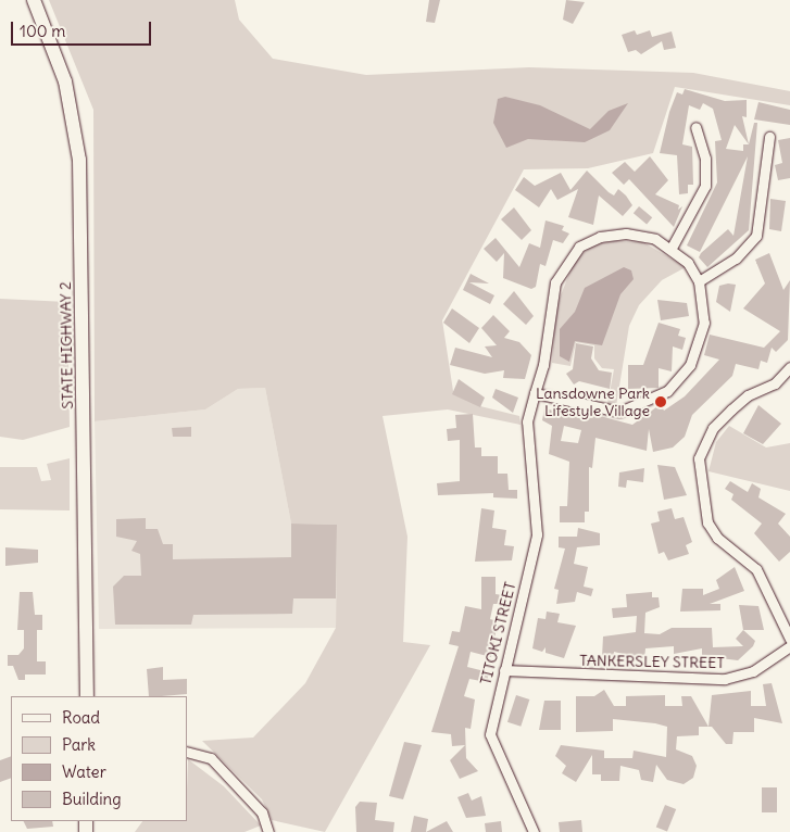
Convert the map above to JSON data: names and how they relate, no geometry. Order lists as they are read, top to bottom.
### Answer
{
  "streets": {
    "highway": ["STATE HIGHWAY 2"],
    "street": ["TITOKI STREET", "TANKERSLEY STREET"]
  },
  "crossings": [
    ["TITOKI STREET", "TANKERSLEY STREET"]
  ],
  "places": ["Lansdowne Park Lifestyle Village"],
  "legend": [
    "Road",
    "Park",
    "Water",
    "Building"
  ],
  "scale_bar": "100 m"
}
